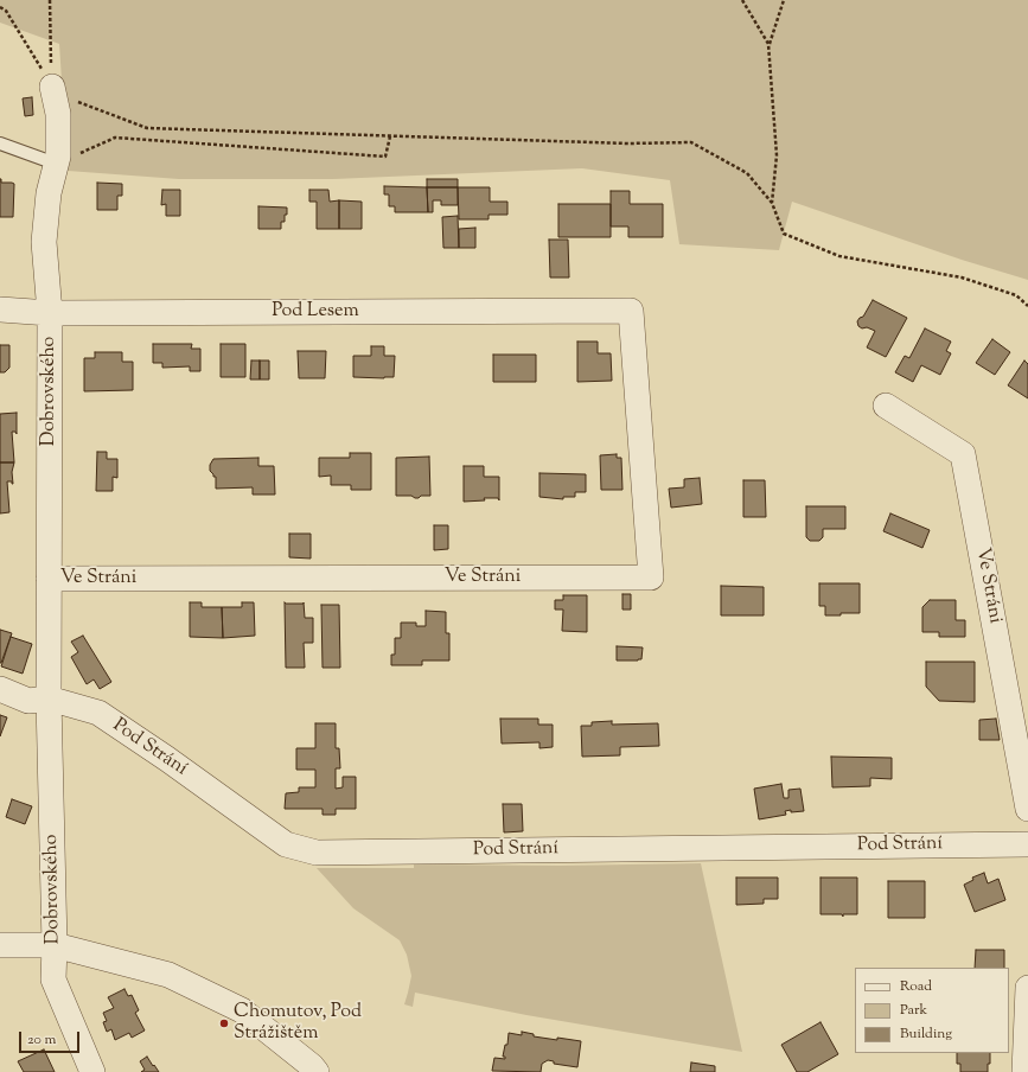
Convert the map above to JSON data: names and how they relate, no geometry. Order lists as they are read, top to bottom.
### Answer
{
  "streets": {
    "street": [
      "Pod Lesem",
      "Dobrovského",
      "Ve Stráni",
      "Pod Strání"
    ]
  },
  "crossings": [
    ["Pod Lesem", "Dobrovského"],
    ["Pod Lesem", "Ve Stráni"],
    ["Dobrovského", "Ve Stráni"],
    ["Dobrovského", "Pod Strání"]
  ],
  "places": ["Chomutov, Pod Strážištěm"],
  "legend": ["Road", "Park", "Building"],
  "scale_bar": "20 m"
}
